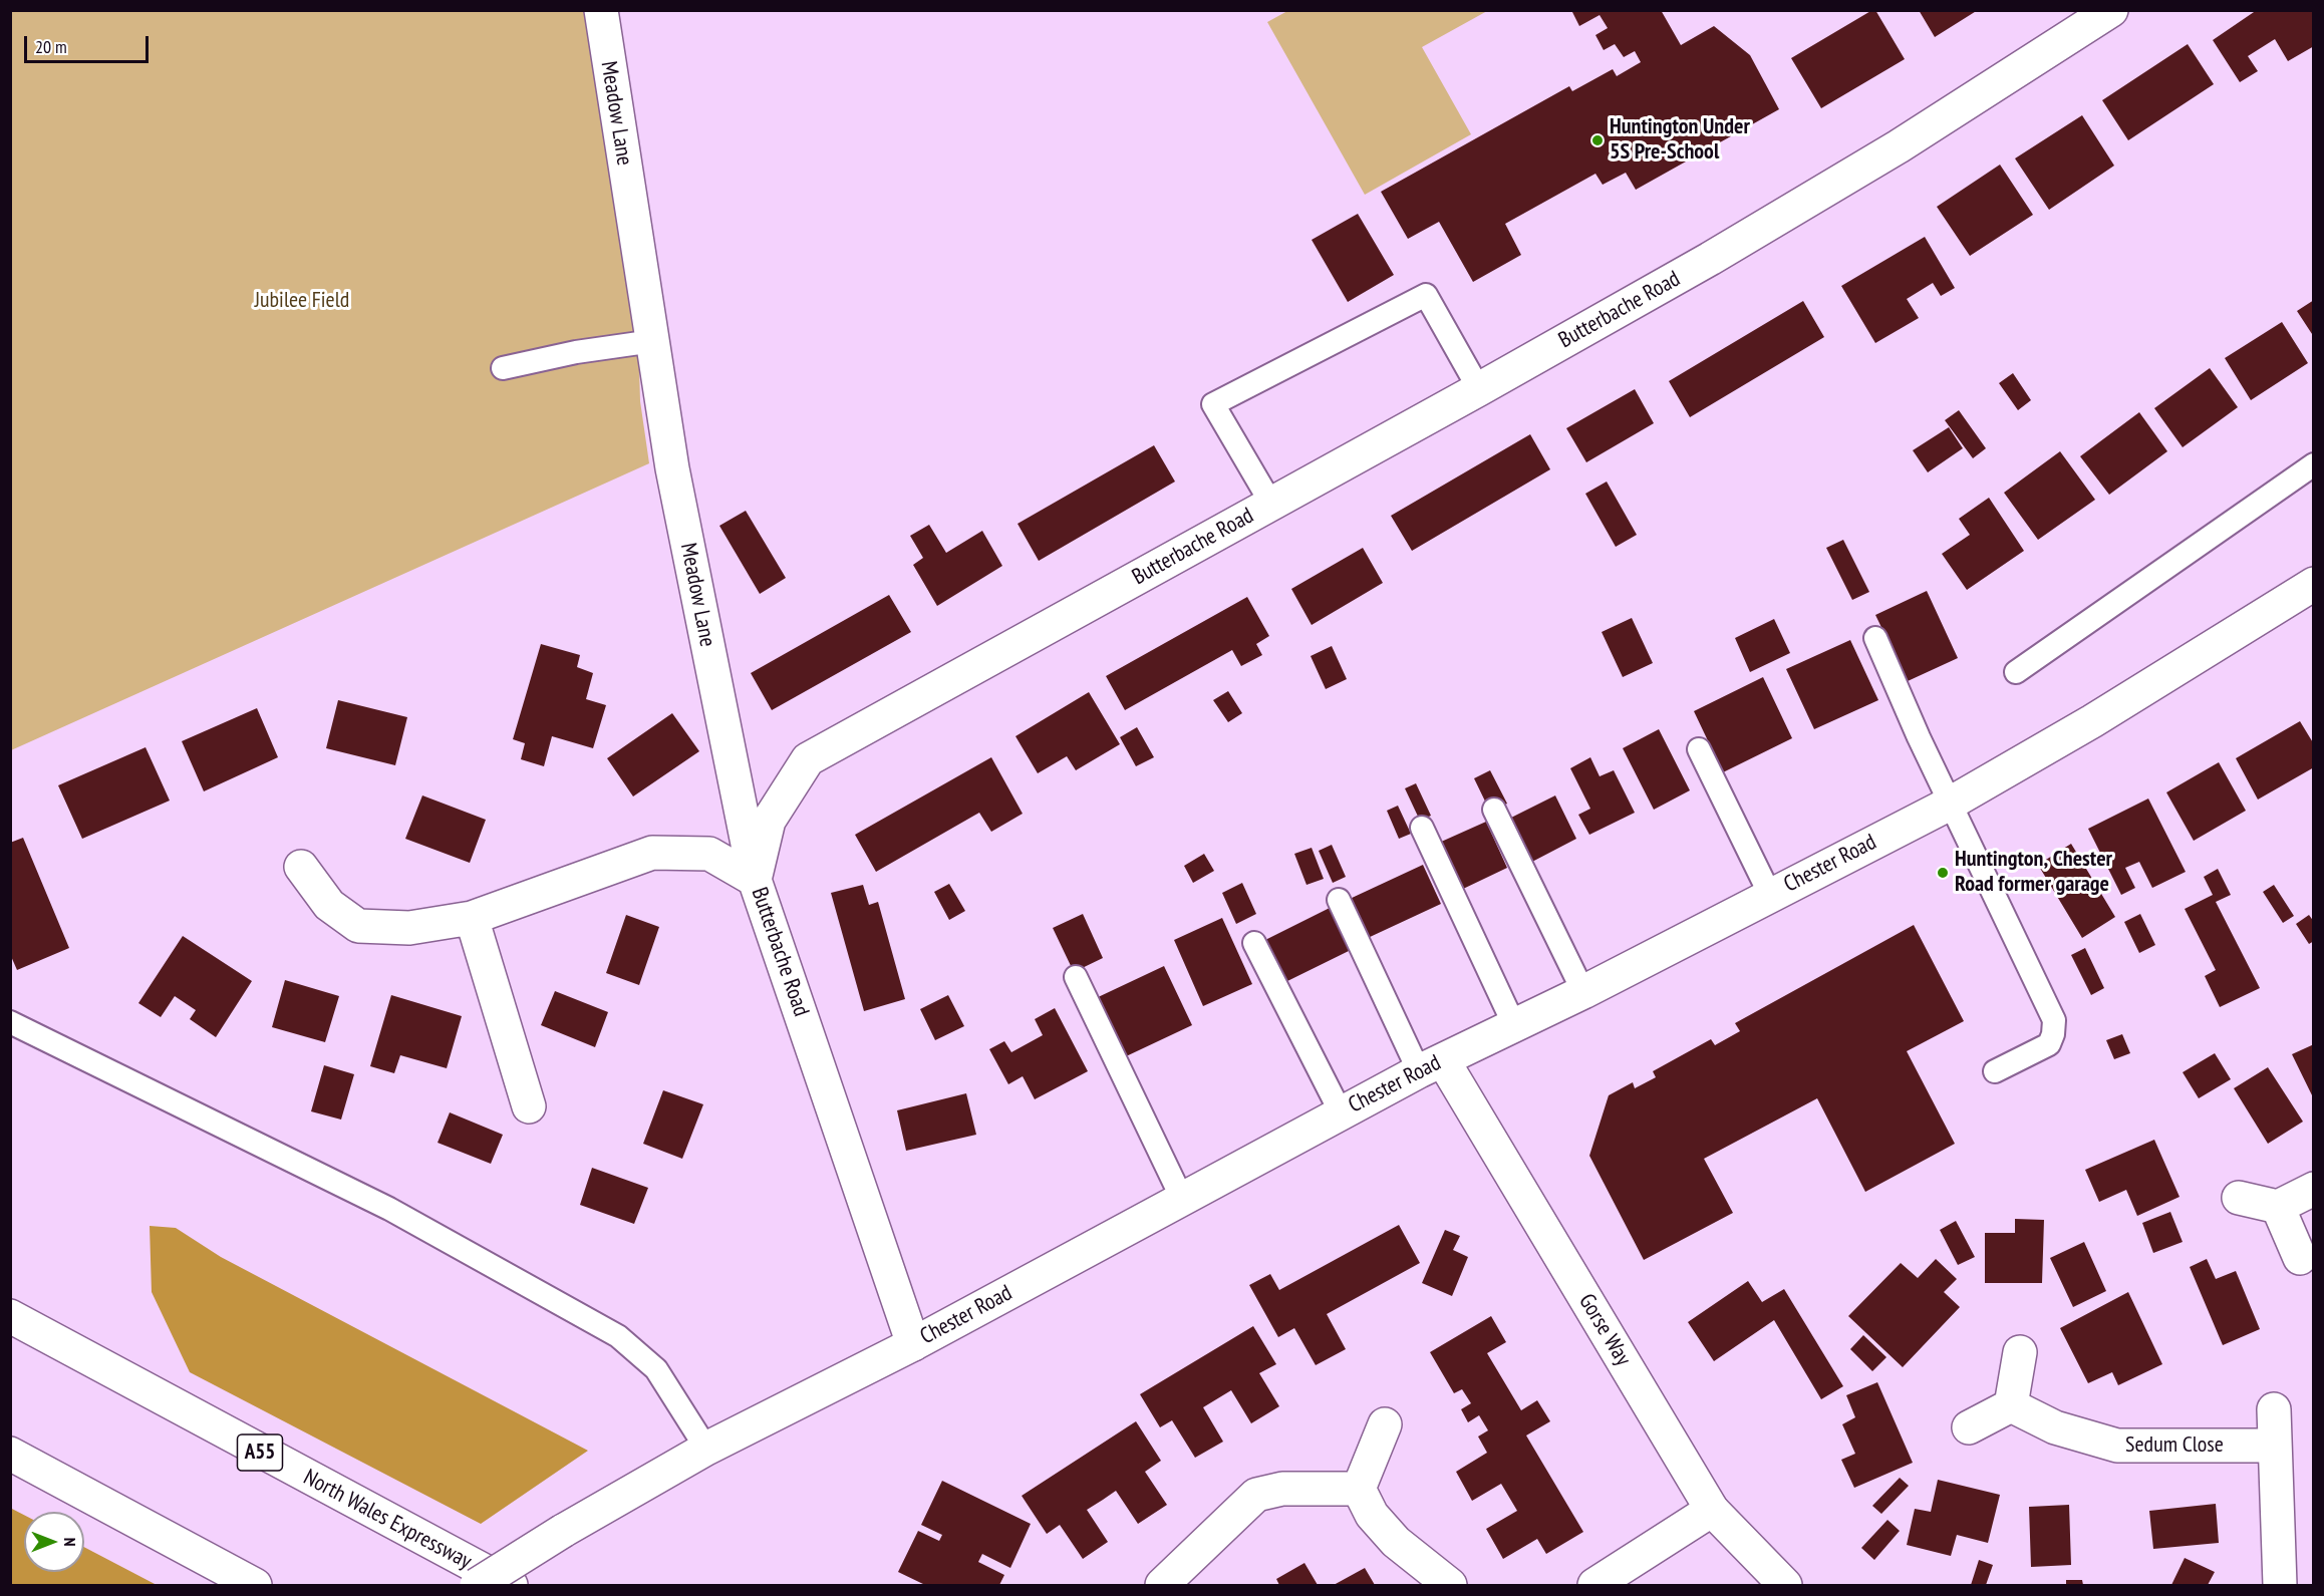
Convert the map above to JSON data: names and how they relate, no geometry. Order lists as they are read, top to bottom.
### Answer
{
  "streets": {
    "main road": [
      "Meadow Lane",
      "Butterbache Road",
      "Chester Road",
      "Gorse Way",
      "Sedum Close",
      "A55",
      "North Wales Expressway"
    ]
  },
  "crossings": [
    ["Meadow Lane", "Butterbache Road"],
    ["Butterbache Road", "Chester Road"],
    ["Chester Road", "Gorse Way"]
  ],
  "parks": ["Jubilee Field"],
  "places": ["Huntington Under 5S Pre-School", "Huntington, Chester Road former garage"],
  "scale_bar": "20 m",
  "north": "right"
}
